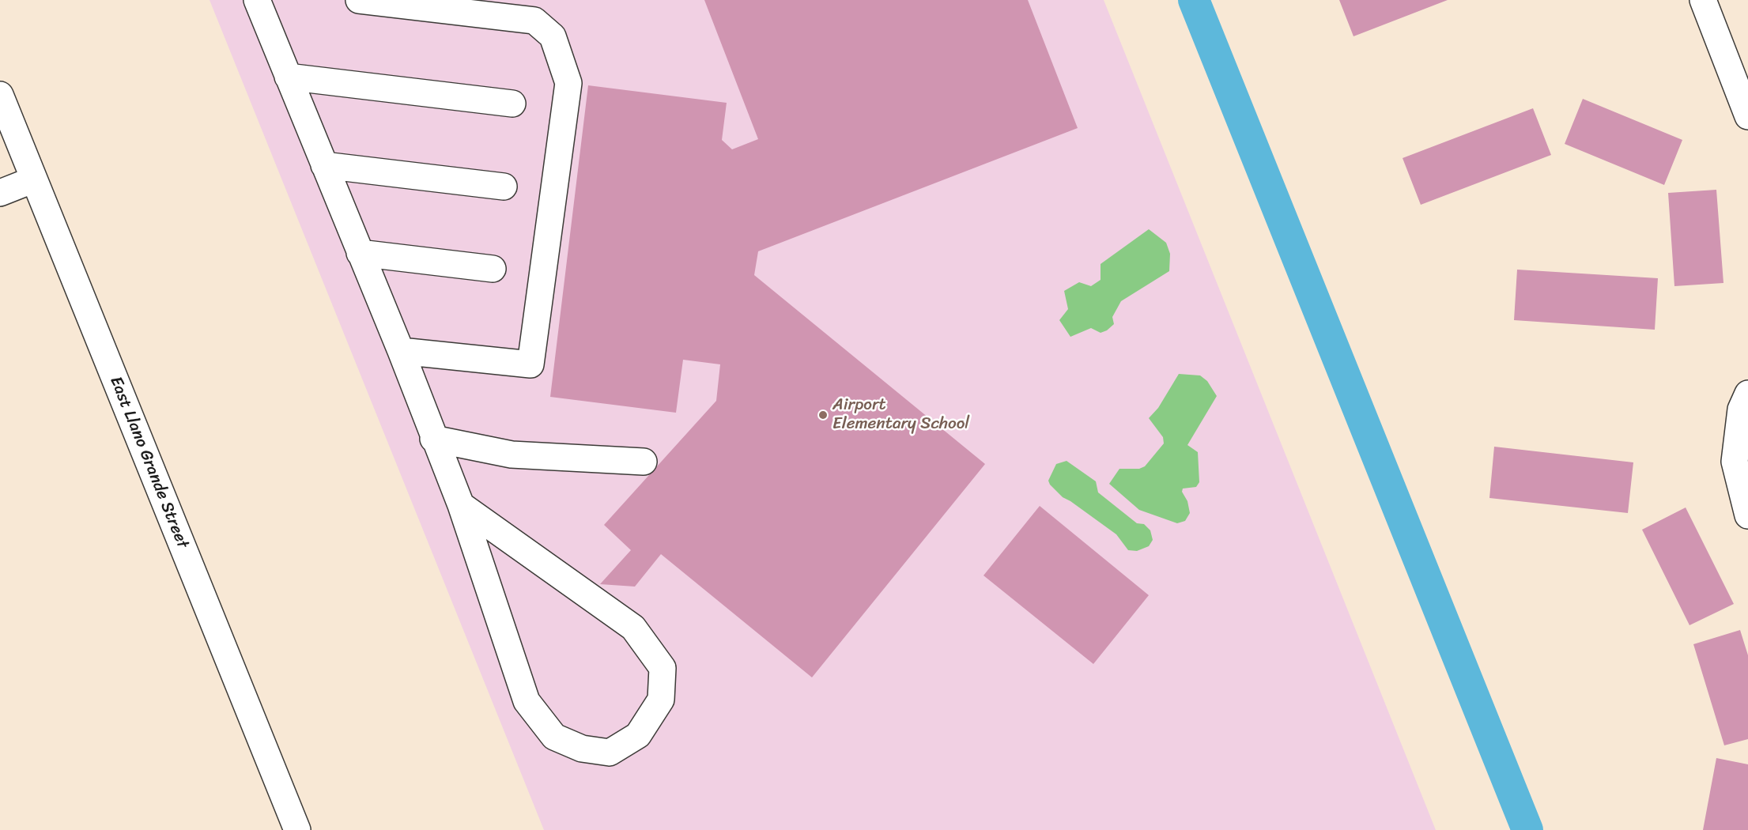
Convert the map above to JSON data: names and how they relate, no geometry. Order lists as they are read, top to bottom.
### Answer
{
  "streets": {
    "street": ["East Llano Grande Street"]
  },
  "places": ["Airport Elementary School"]
}
